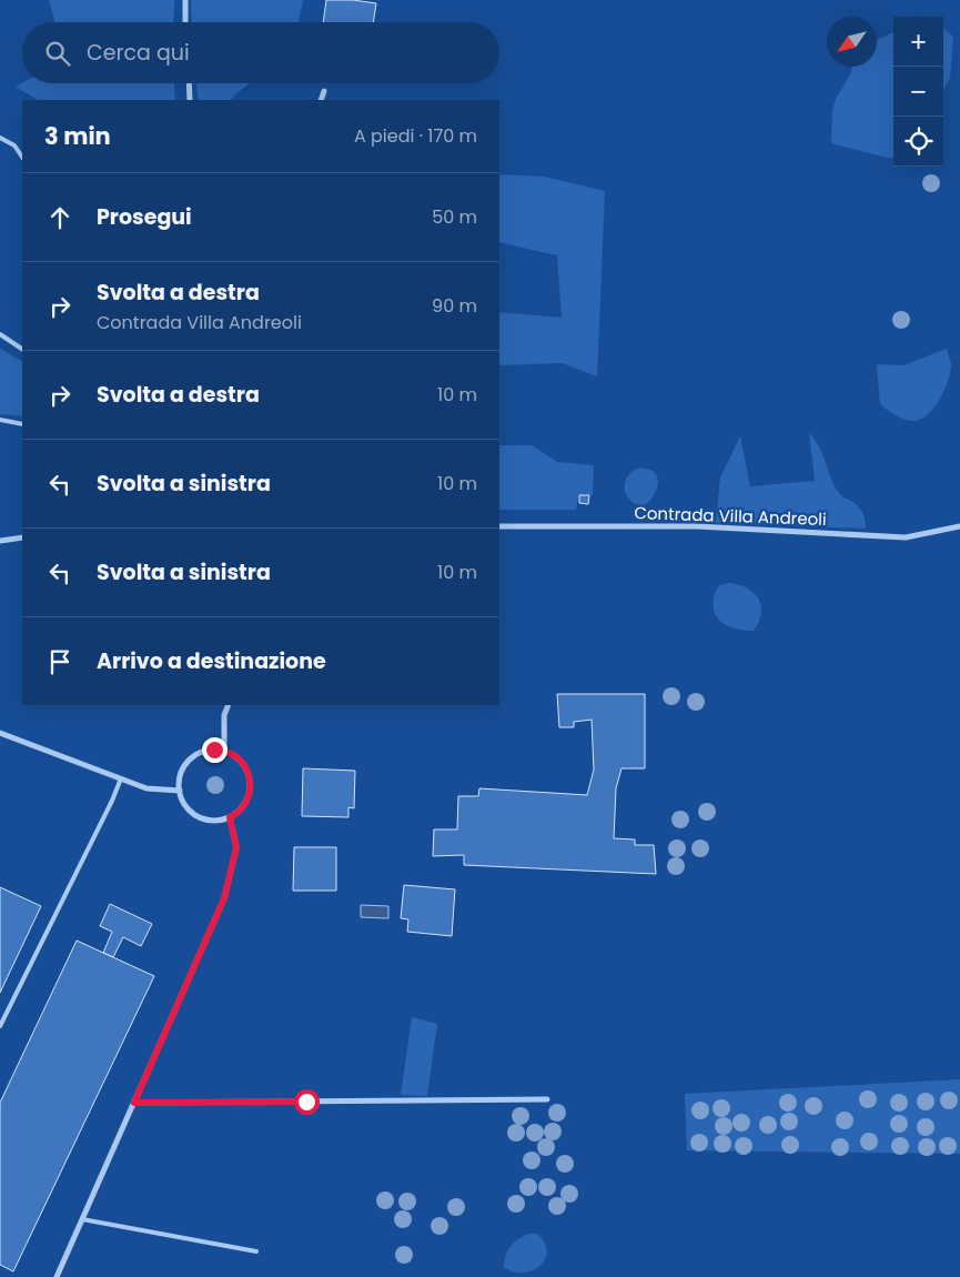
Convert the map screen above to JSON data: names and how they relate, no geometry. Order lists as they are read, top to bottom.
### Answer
{
  "streets": {
    "street": ["Contrada Villa Andreoli"]
  },
  "north": "bottom left",
  "page": {
    "map_buttons": ["+", "−"],
    "search": "Cerca qui",
    "heading": ["3 min", "A piedi · 170 m"],
    "list": [
      ["Prosegui", "50 m"],
      ["Svolta a destra", "Contrada Villa Andreoli", "90 m"],
      ["Svolta a destra", "10 m"],
      ["Svolta a sinistra", "10 m"],
      ["Svolta a sinistra", "10 m"],
      "Arrivo a destinazione"
    ]
  }
}
